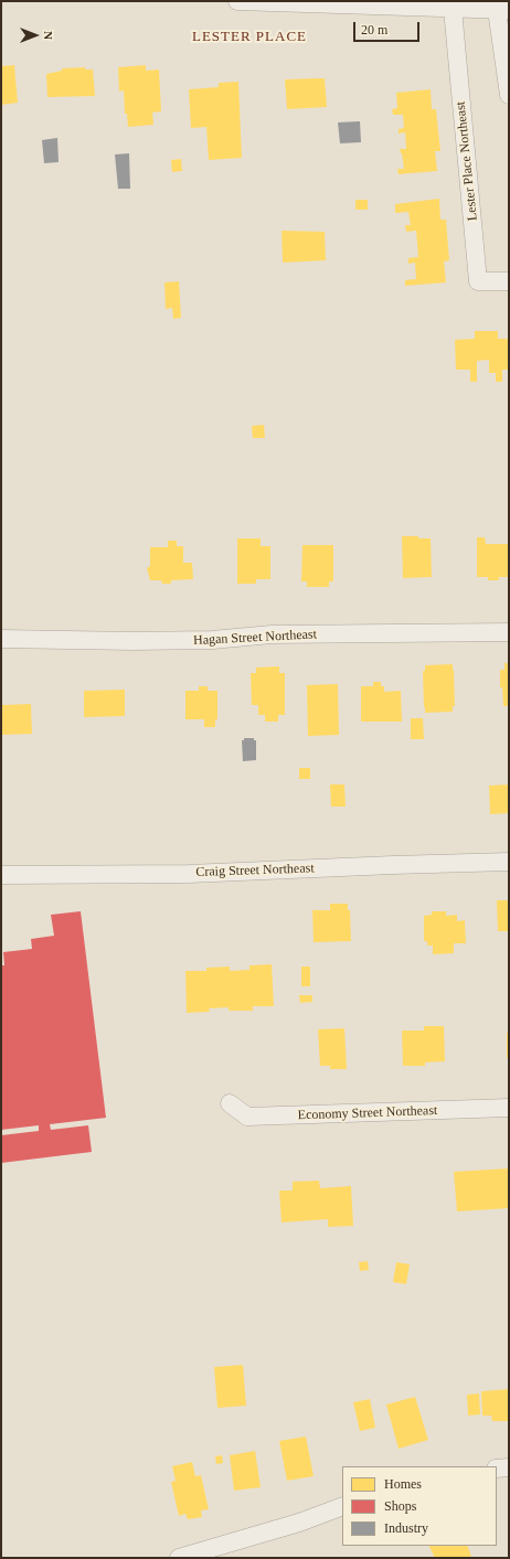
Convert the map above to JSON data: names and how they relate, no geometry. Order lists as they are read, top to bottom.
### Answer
{
  "streets": {
    "street": [
      "Lester Place Northeast",
      "Hagan Street Northeast",
      "Craig Street Northeast",
      "Economy Street Northeast"
    ]
  },
  "districts": ["LESTER PLACE"],
  "legend": ["Homes", "Shops", "Industry"],
  "scale_bar": "20 m",
  "north": "right"
}
